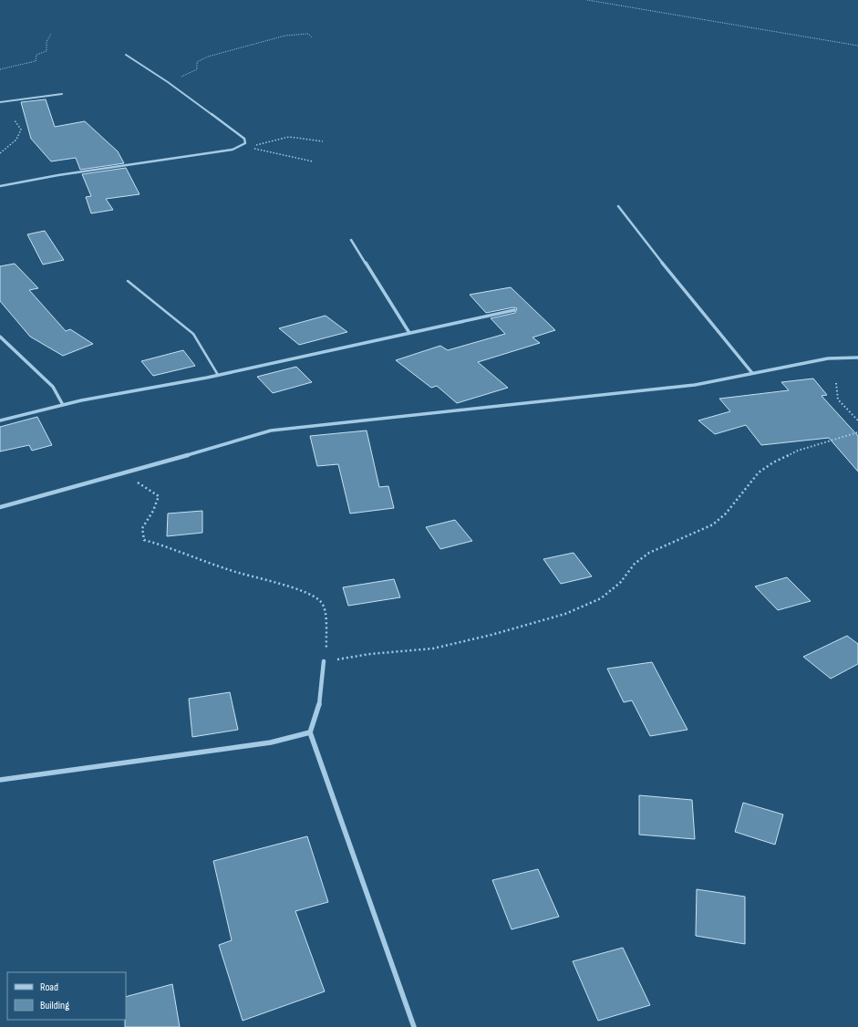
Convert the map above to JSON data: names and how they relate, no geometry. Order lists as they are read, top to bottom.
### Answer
{
  "legend": ["Road", "Building"]
}
